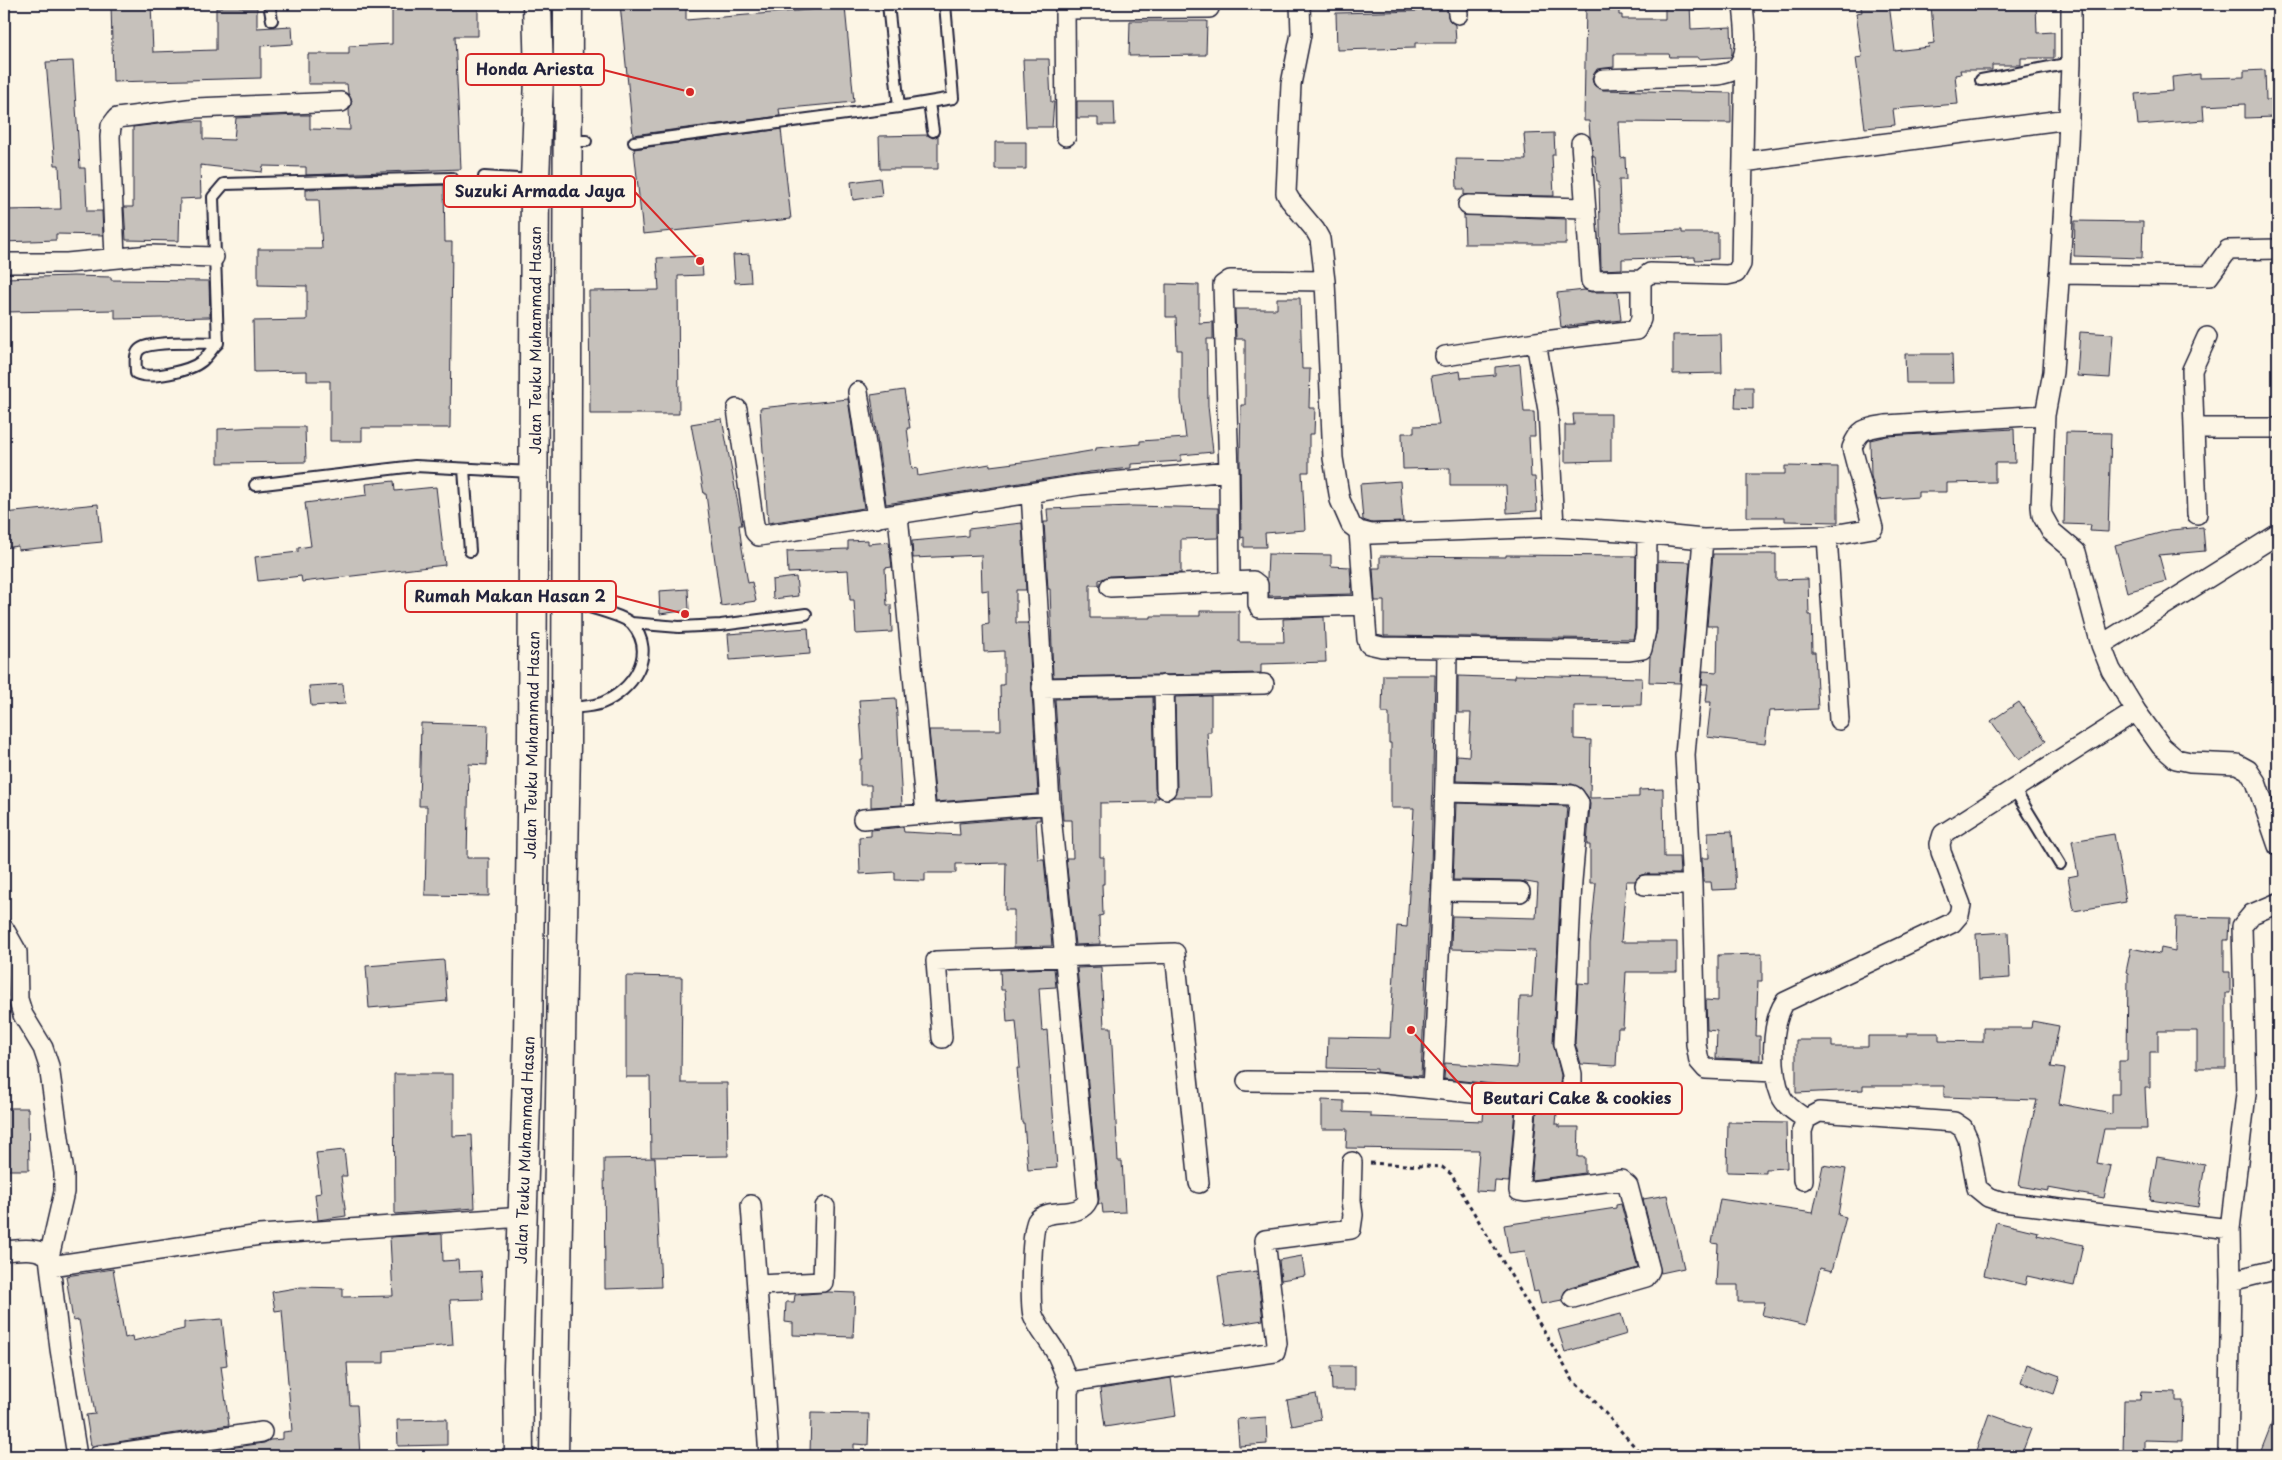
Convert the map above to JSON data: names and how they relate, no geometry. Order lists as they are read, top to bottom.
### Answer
{
  "streets": {
    "highway": ["Jalan Teuku Muhammad Hasan"]
  },
  "places": [
    "Honda Ariesta",
    "Suzuki Armada Jaya",
    "Rumah Makan Hasan 2",
    "Beutari Cake & cookies"
  ]
}
